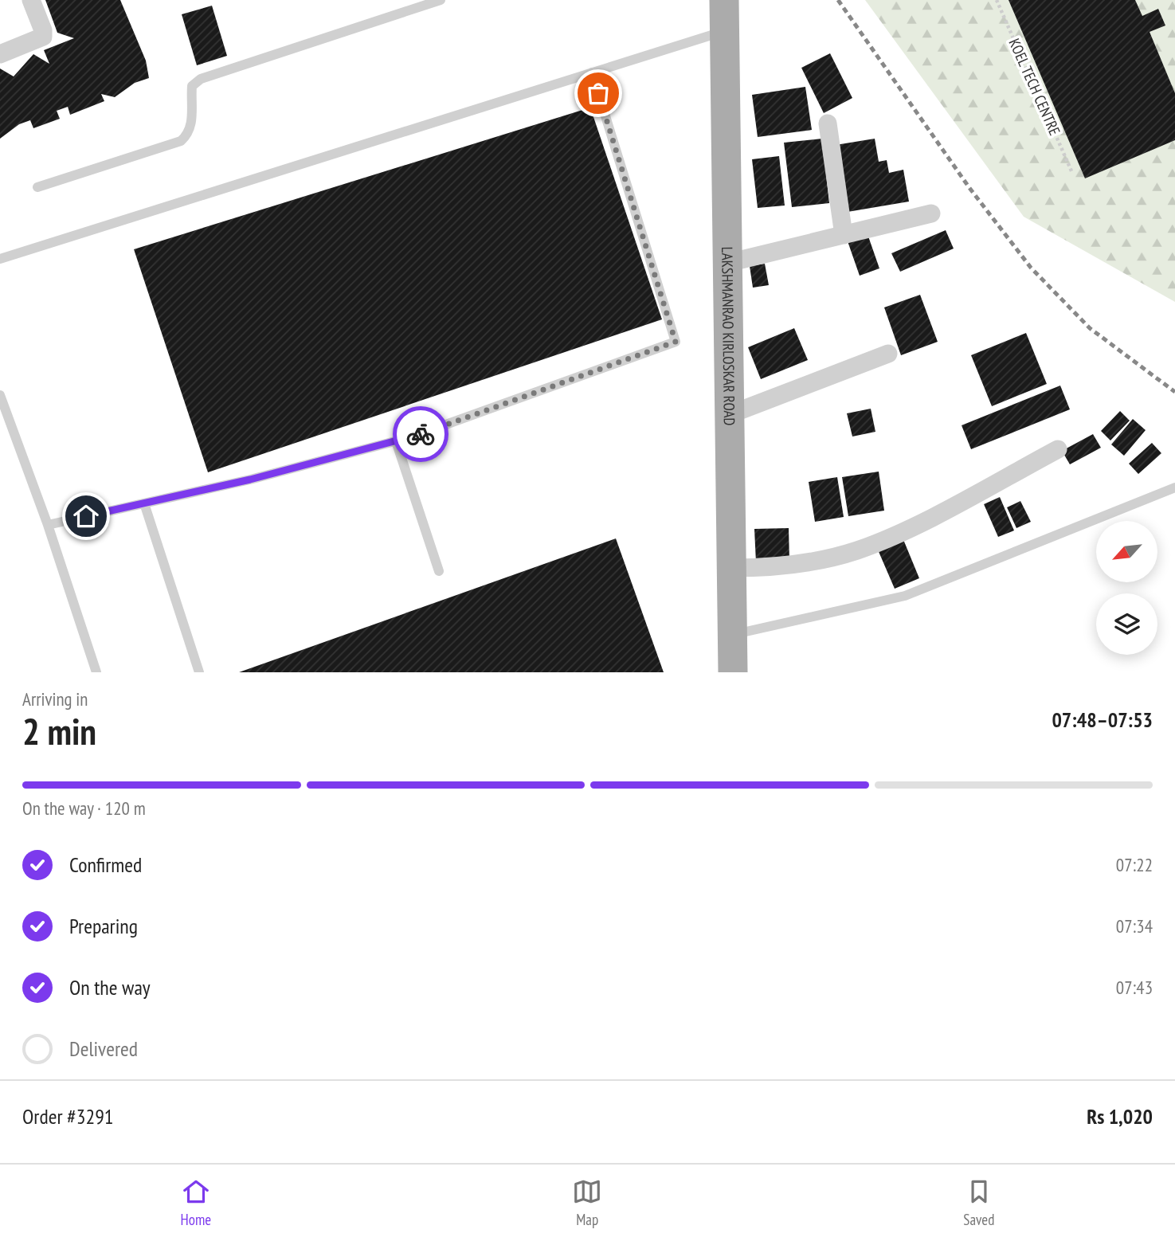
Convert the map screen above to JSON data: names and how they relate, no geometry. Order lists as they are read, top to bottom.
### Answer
{
  "streets": {
    "main road": ["LAKSHMANRAO KIRLOSKAR ROAD"],
    "path": ["KOEL TECH CENTRE"]
  },
  "north": "bottom left",
  "page": {
    "heading": ["2 min", "Arriving in", "07:48–07:53"],
    "panel": ["Order #3291", "Rs 1,020"],
    "bar": "On the way · 120 m",
    "list": [
      ["Confirmed", "07:22"],
      ["Preparing", "07:34"],
      ["On the way", "07:43"],
      "Delivered"
    ],
    "tabs": ["Home", "Map", "Saved"]
  }
}
